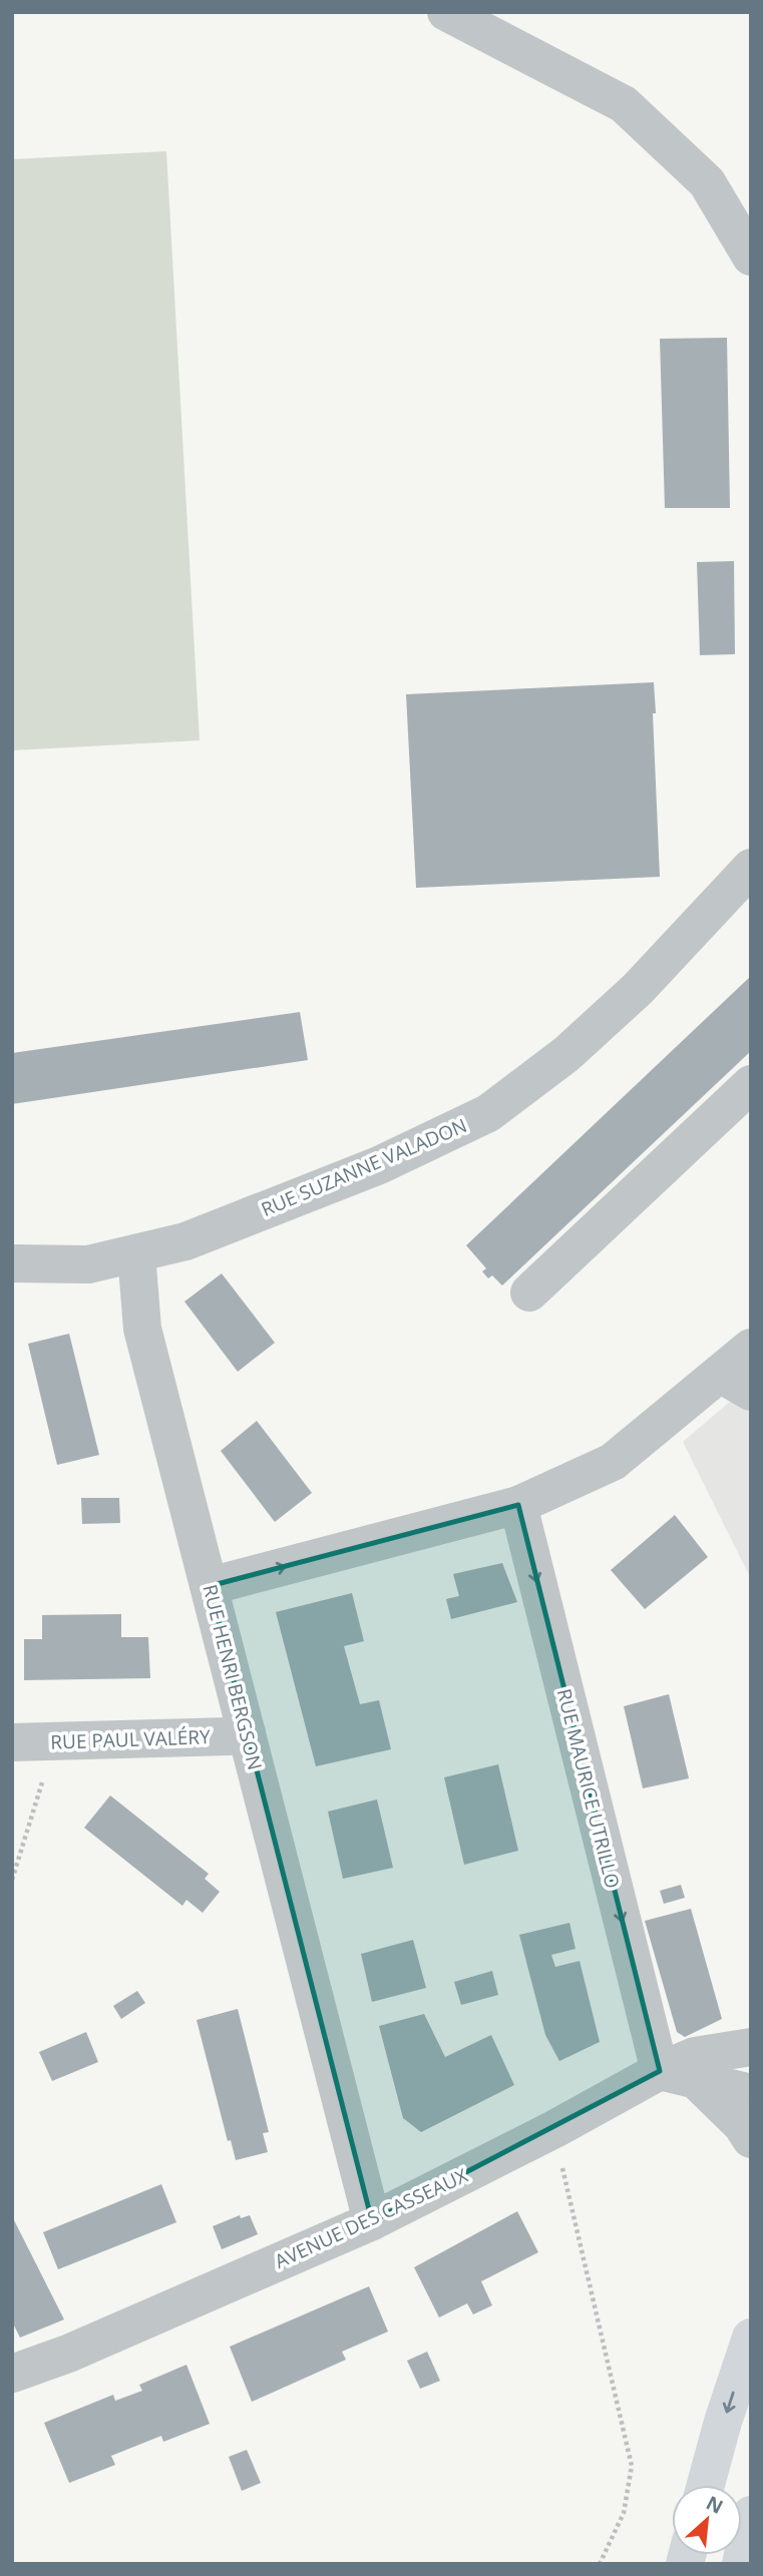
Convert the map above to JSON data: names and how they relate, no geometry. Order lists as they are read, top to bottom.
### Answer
{
  "streets": {
    "street": [
      "RUE SUZANNE VALADON",
      "RUE HENRI BERGSON",
      "RUE PAUL VALÉRY",
      "RUE MAURICE UTRILLO",
      "AVENUE DES CASSEAUX"
    ]
  },
  "crossings": [
    ["RUE SUZANNE VALADON", "RUE HENRI BERGSON"],
    ["RUE HENRI BERGSON", "RUE PAUL VALÉRY"],
    ["RUE HENRI BERGSON", "AVENUE DES CASSEAUX"],
    ["RUE MAURICE UTRILLO", "AVENUE DES CASSEAUX"]
  ],
  "one_way": ["RUE MAURICE UTRILLO"],
  "north": "top right"
}
